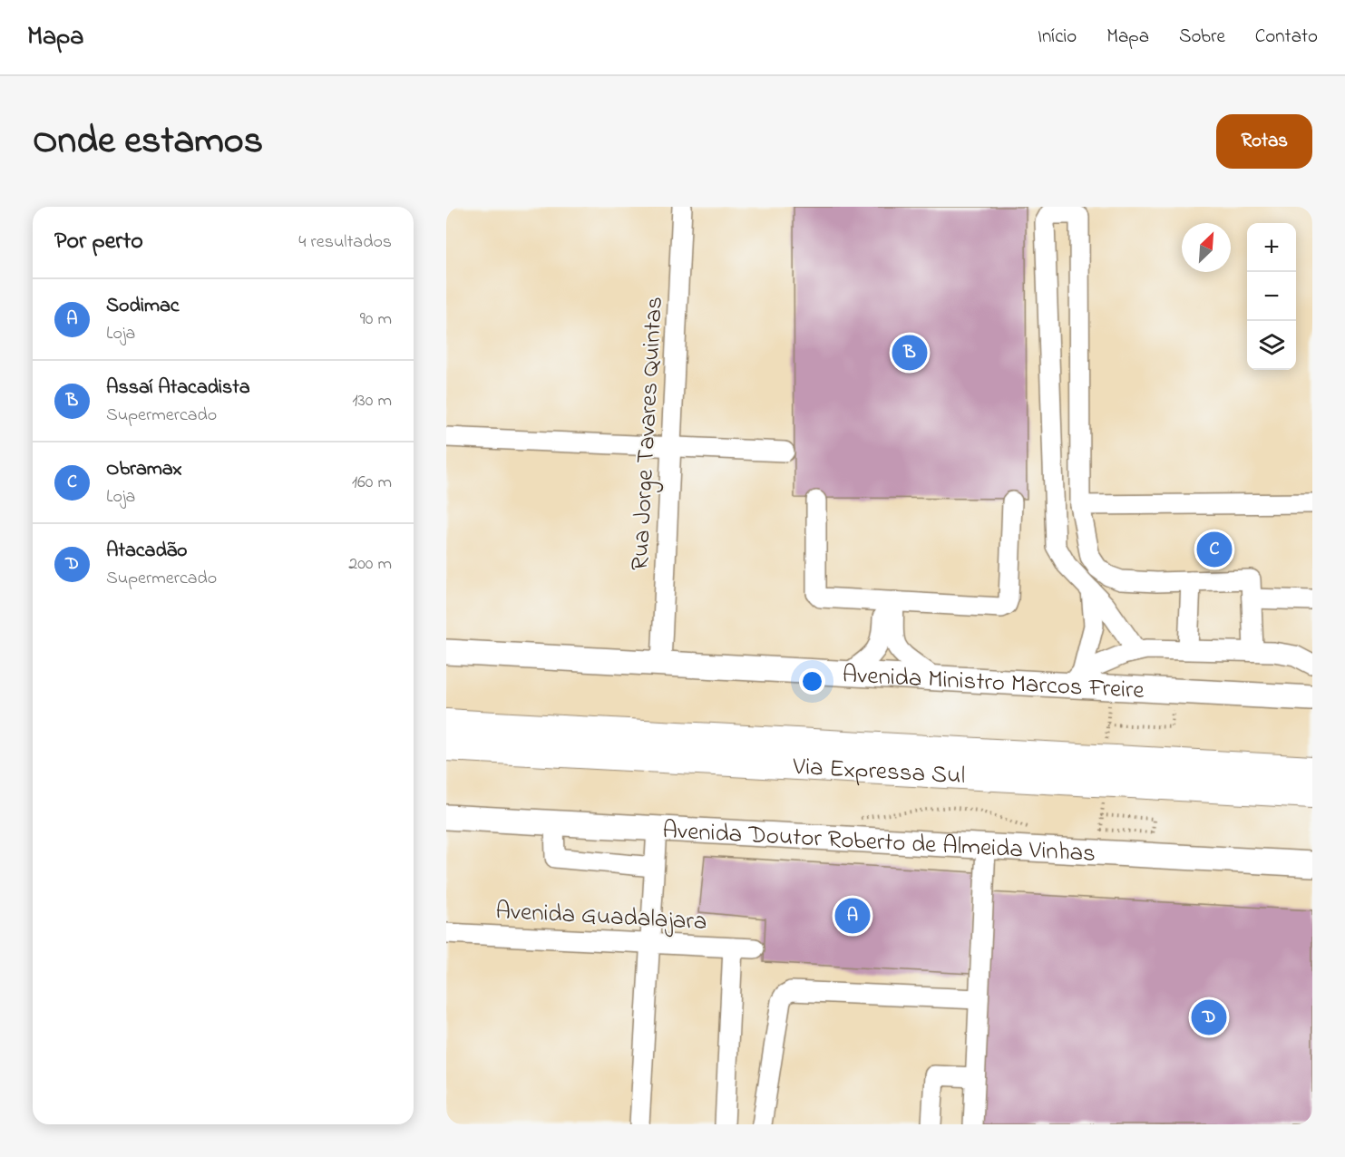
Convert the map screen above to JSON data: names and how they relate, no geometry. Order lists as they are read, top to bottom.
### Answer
{
  "streets": {
    "highway": ["Via Expressa Sul"],
    "main road": ["Avenida Ministro Marcos Freire", "Avenida Doutor Roberto de Almeida Vinhas"],
    "street": ["Rua Jorge Tavares Quintas", "Avenida Guadalajara"]
  },
  "crossings": [
    ["Rua Jorge Tavares Quintas", "Avenida Ministro Marcos Freire"]
  ],
  "north": "top right",
  "page": {
    "header": "Mapa",
    "nav": [
      "Início",
      "Mapa",
      "Sobre",
      "Contato"
    ],
    "title": "Onde estamos",
    "buttons": "Rotas",
    "heading": ["Por perto", "4 resultados"],
    "map_buttons": ["+", "−"],
    "list": [
      {
        "mark": "A",
        "name": "Sodimac",
        "note": "Loja",
        "value": "90 m"
      },
      {
        "mark": "B",
        "name": "Assaí Atacadista",
        "note": "Supermercado",
        "value": "130 m"
      },
      {
        "mark": "C",
        "name": "Obramax",
        "note": "Loja",
        "value": "160 m"
      },
      {
        "mark": "D",
        "name": "Atacadão",
        "note": "Supermercado",
        "value": "200 m"
      }
    ],
    "pins": [
      "B",
      "C",
      "A",
      "D"
    ]
  }
}
